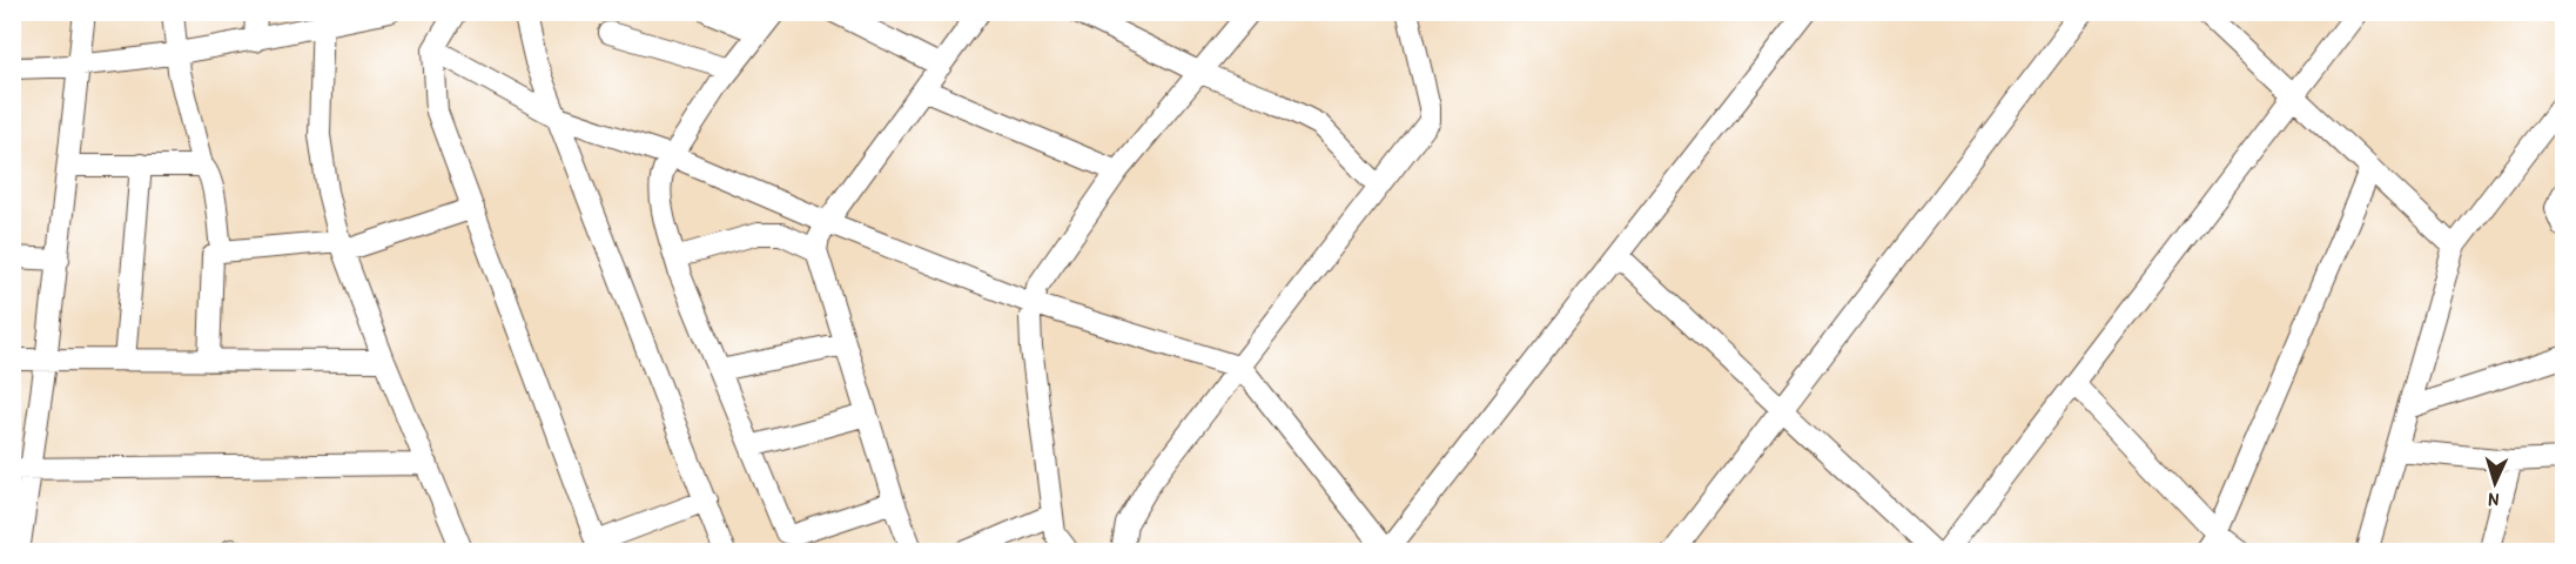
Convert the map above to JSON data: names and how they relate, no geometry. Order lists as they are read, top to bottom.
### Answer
{
  "north": "bottom"
}
